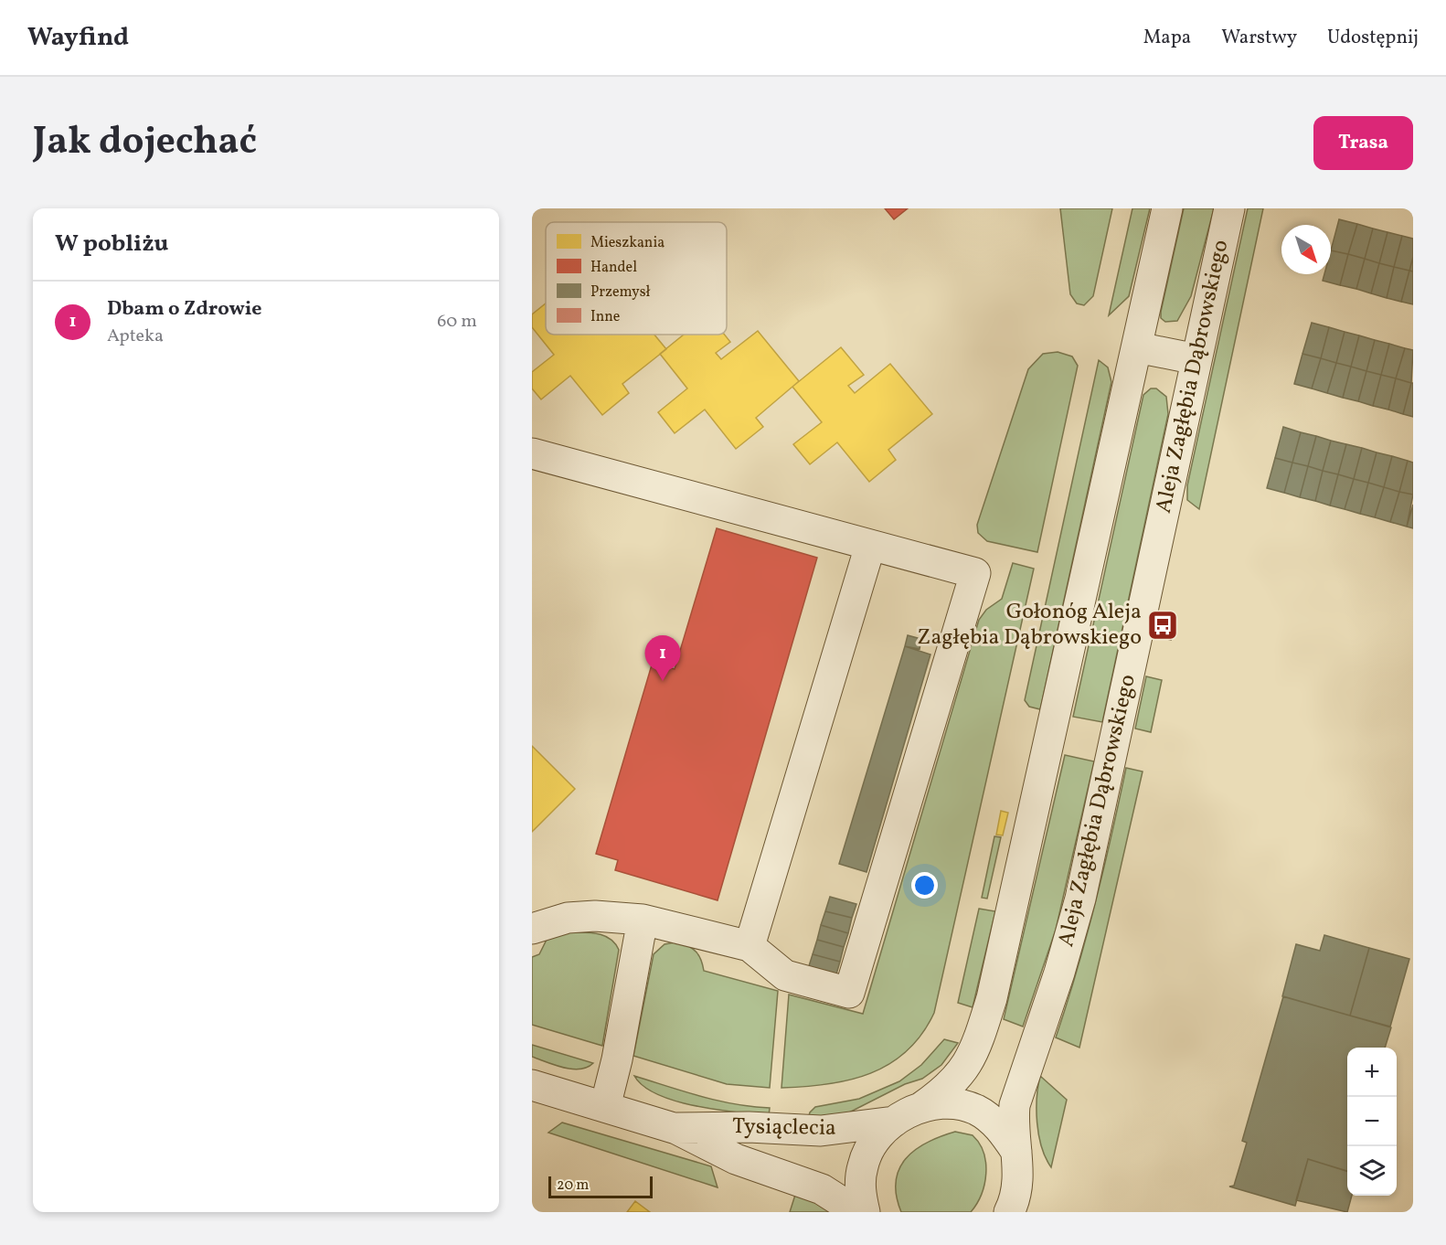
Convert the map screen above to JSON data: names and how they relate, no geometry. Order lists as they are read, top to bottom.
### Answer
{
  "streets": {
    "street": ["Aleja Zagłębia Dąbrowskiego", "Tysiąclecia"]
  },
  "places": {
    "bus stop": ["Gołonóg Aleja Zagłębia Dąbrowskiego"]
  },
  "legend": [
    "Mieszkania",
    "Handel",
    "Przemysł",
    "Inne"
  ],
  "scale_bar": "20 m",
  "north": "bottom right",
  "page": {
    "header": "Wayfind",
    "nav": ["Mapa", "Warstwy", "Udostępnij"],
    "title": "Jak dojechać",
    "buttons": "Trasa",
    "heading": "W pobliżu",
    "list": [
      {
        "mark": "1",
        "name": "Dbam o Zdrowie",
        "note": "Apteka",
        "value": "60 m"
      }
    ],
    "pins": "1",
    "map_buttons": ["+", "−"],
    "scale": "20 m"
  }
}
